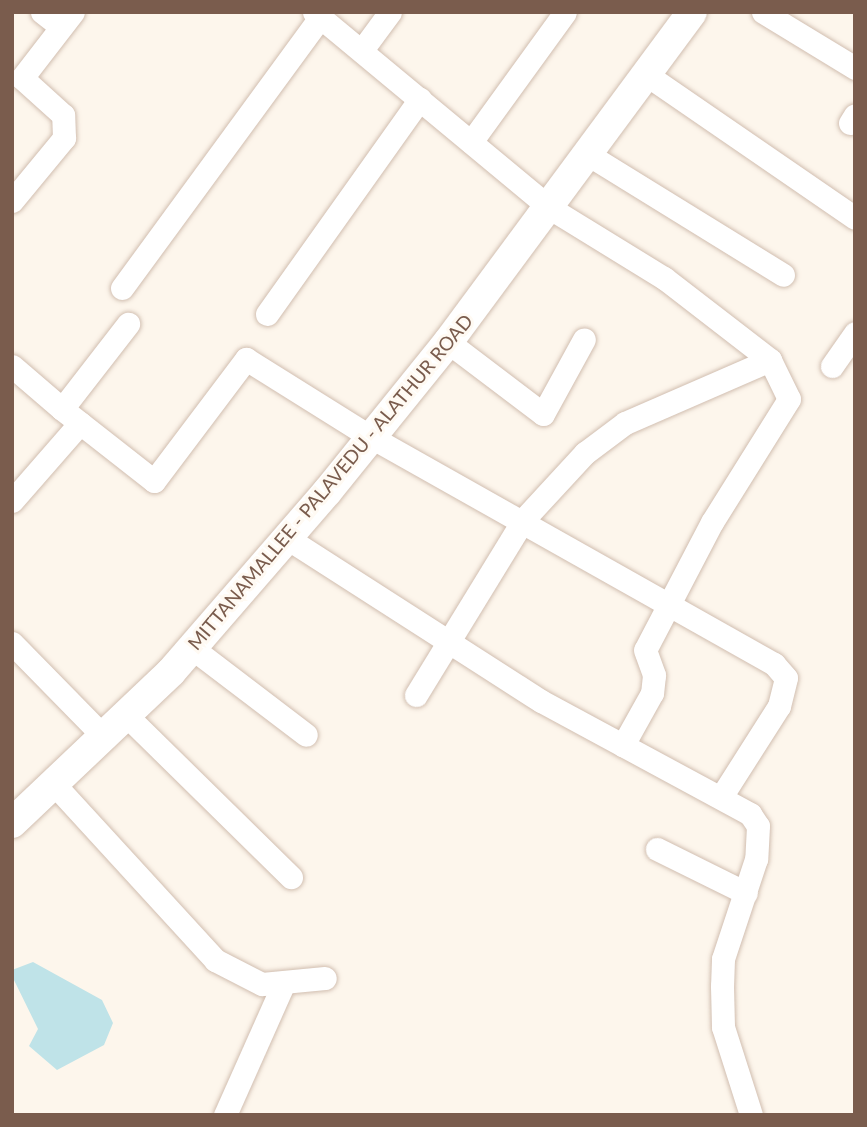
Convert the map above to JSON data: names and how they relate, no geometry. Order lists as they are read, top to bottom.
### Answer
{
  "streets": {
    "street": ["MITTANAMALLEE - PALAVEDU - ALATHUR ROAD"]
  }
}
